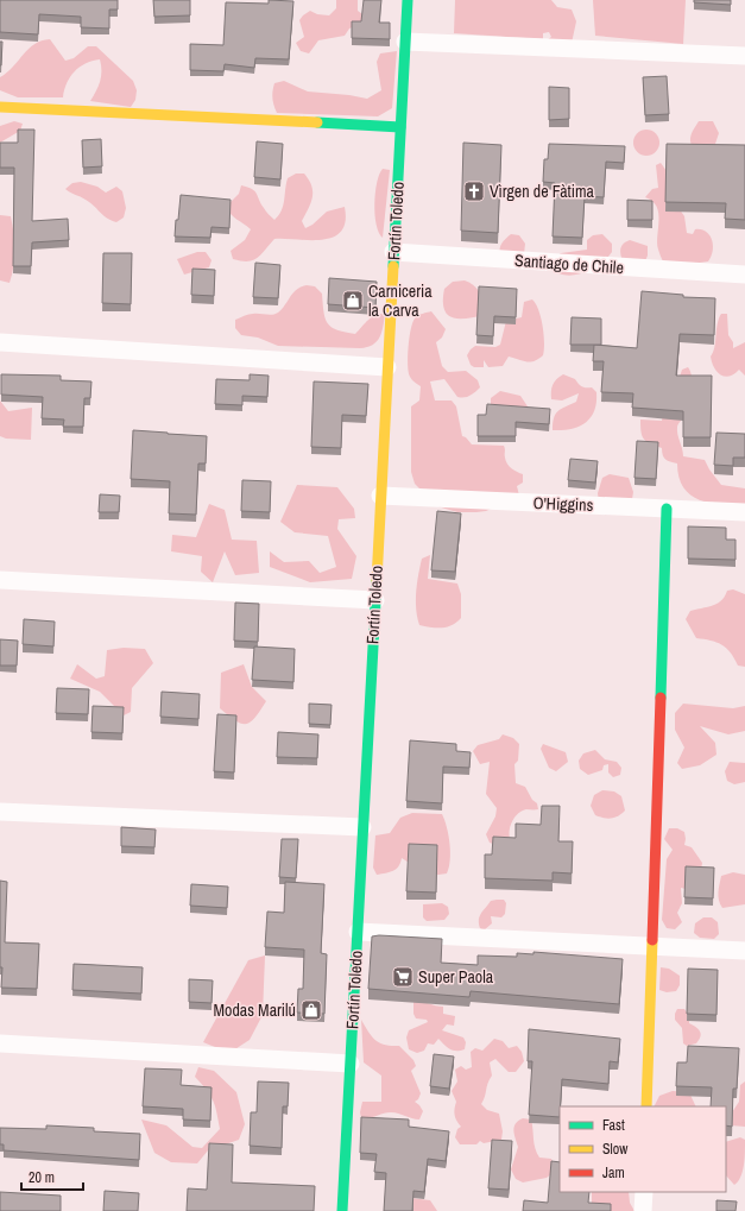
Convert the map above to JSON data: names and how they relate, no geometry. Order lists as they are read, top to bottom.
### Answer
{
  "streets": {
    "street": ["Fortín Toledo", "Santiago de Chile", "O'Higgins"]
  },
  "crossings": [
    ["Fortín Toledo", "Santiago de Chile"],
    ["Fortín Toledo", "O'Higgins"]
  ],
  "places": {
    "church": ["Vìrgen de Fàtima"],
    "shop": ["Carniceria la Carva", "Modas Marilú"],
    "supermarket": ["Super Paola"]
  },
  "legend": ["Fast", "Slow", "Jam"],
  "scale_bar": "20 m"
}
